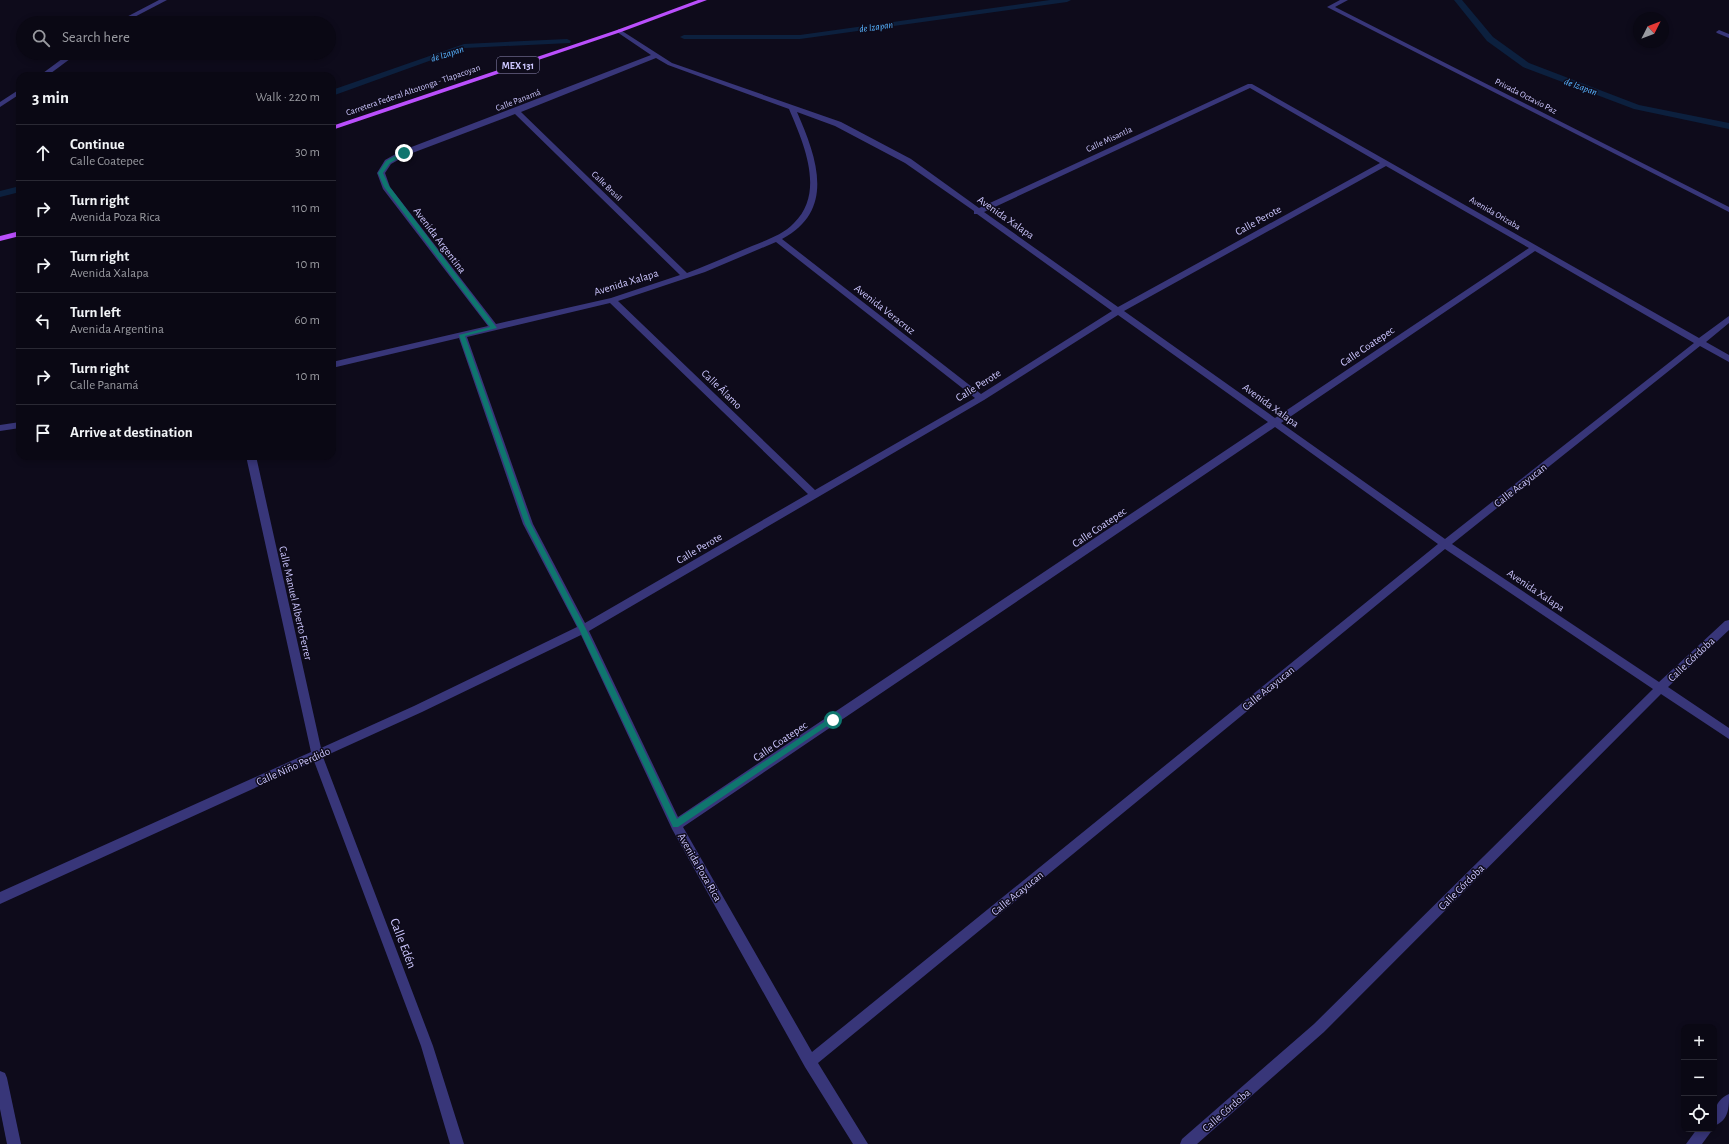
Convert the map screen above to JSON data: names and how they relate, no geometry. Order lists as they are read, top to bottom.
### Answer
{
  "streets": {
    "main road": ["MEX 131", "Carretera Federal Altotonga - Tlapacoyan"],
    "street": [
      "Privada Octavio Paz",
      "Calle Panamá",
      "Calle Misantla",
      "Calle Brasil",
      "Avenida Orizaba",
      "Avenida Xalapa",
      "Calle Perote",
      "Avenida Argentina",
      "Avenida Veracruz",
      "Calle Coatepec",
      "Calle Álamo",
      "Calle Acayucan",
      "Calle Manuel Alberto Ferrer",
      "Calle Córdoba",
      "Calle Niño Perdido",
      "Avenida Poza Rica",
      "Calle Edén"
    ]
  },
  "crossings": [
    ["Carretera Federal Altotonga - Tlapacoyan", "Avenida Xalapa"],
    ["Calle Panamá", "Calle Brasil"],
    ["Calle Panamá", "Avenida Xalapa"],
    ["Calle Panamá", "Avenida Argentina"],
    ["Calle Misantla", "Avenida Orizaba"],
    ["Calle Misantla", "Avenida Xalapa"],
    ["Calle Brasil", "Avenida Xalapa"],
    ["Avenida Orizaba", "Calle Perote"],
    ["Avenida Orizaba", "Calle Coatepec"],
    ["Avenida Orizaba", "Calle Acayucan"],
    ["Avenida Xalapa", "Calle Perote"],
    ["Avenida Xalapa", "Avenida Argentina"],
    ["Avenida Xalapa", "Avenida Veracruz"],
    ["Avenida Xalapa", "Calle Coatepec"],
    ["Avenida Xalapa", "Calle Álamo"],
    ["Avenida Xalapa", "Calle Acayucan"],
    ["Avenida Xalapa", "Calle Córdoba"],
    ["Avenida Xalapa", "Avenida Poza Rica"],
    ["Calle Perote", "Avenida Veracruz"],
    ["Calle Perote", "Calle Álamo"],
    ["Calle Perote", "Calle Niño Perdido"],
    ["Calle Perote", "Avenida Poza Rica"],
    ["Calle Coatepec", "Avenida Poza Rica"],
    ["Calle Acayucan", "Avenida Poza Rica"],
    ["Calle Manuel Alberto Ferrer", "Calle Niño Perdido"],
    ["Calle Manuel Alberto Ferrer", "Calle Edén"],
    ["Calle Niño Perdido", "Avenida Poza Rica"],
    ["Calle Niño Perdido", "Calle Edén"]
  ],
  "water": ["de Izapan"],
  "north": "top right",
  "page": {
    "search": "Search here",
    "heading": ["3 min", "Walk · 220 m"],
    "list": [
      ["Continue", "Calle Coatepec", "30 m"],
      ["Turn right", "Avenida Poza Rica", "110 m"],
      ["Turn right", "Avenida Xalapa", "10 m"],
      ["Turn left", "Avenida Argentina", "60 m"],
      ["Turn right", "Calle Panamá", "10 m"],
      "Arrive at destination"
    ],
    "map_buttons": ["+", "−"]
  }
}
